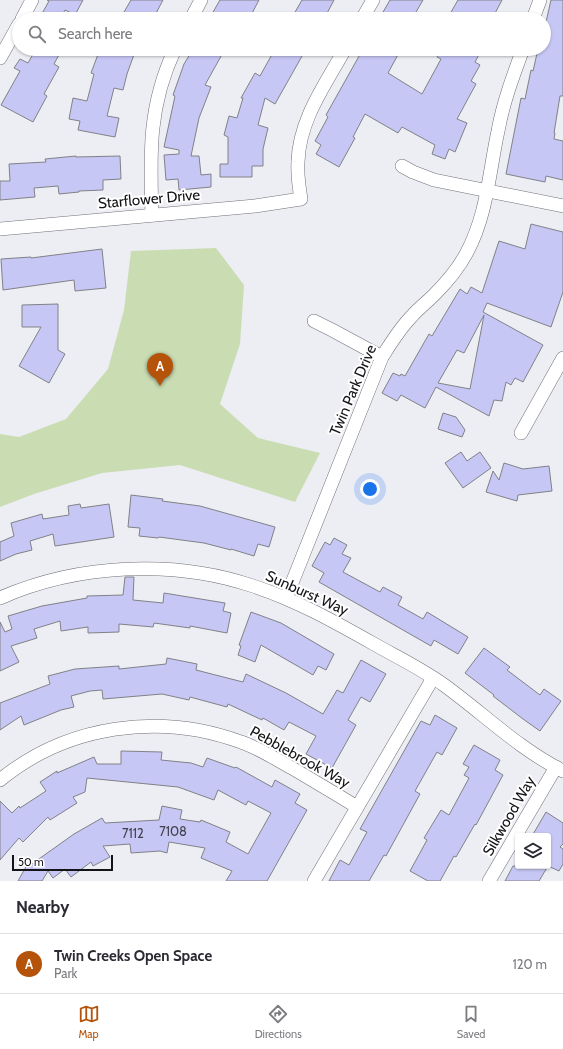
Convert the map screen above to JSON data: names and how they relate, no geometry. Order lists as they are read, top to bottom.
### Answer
{
  "streets": {
    "street": [
      "Starflower Drive",
      "Twin Park Drive",
      "Sunburst Way",
      "Pebblebrook Way",
      "Silkwood Way"
    ]
  },
  "crossings": [
    ["Twin Park Drive", "Sunburst Way"],
    ["Sunburst Way", "Silkwood Way"]
  ],
  "house_numbers": ["7108", "7112"],
  "scale_bar": "50 m",
  "page": {
    "search": "Search here",
    "pins": "A",
    "scale": "50 m",
    "heading": "Nearby",
    "list": [
      {
        "mark": "A",
        "name": "Twin Creeks Open Space",
        "note": "Park",
        "value": "120 m"
      }
    ],
    "nav": ["Map", "Directions", "Saved"]
  }
}
